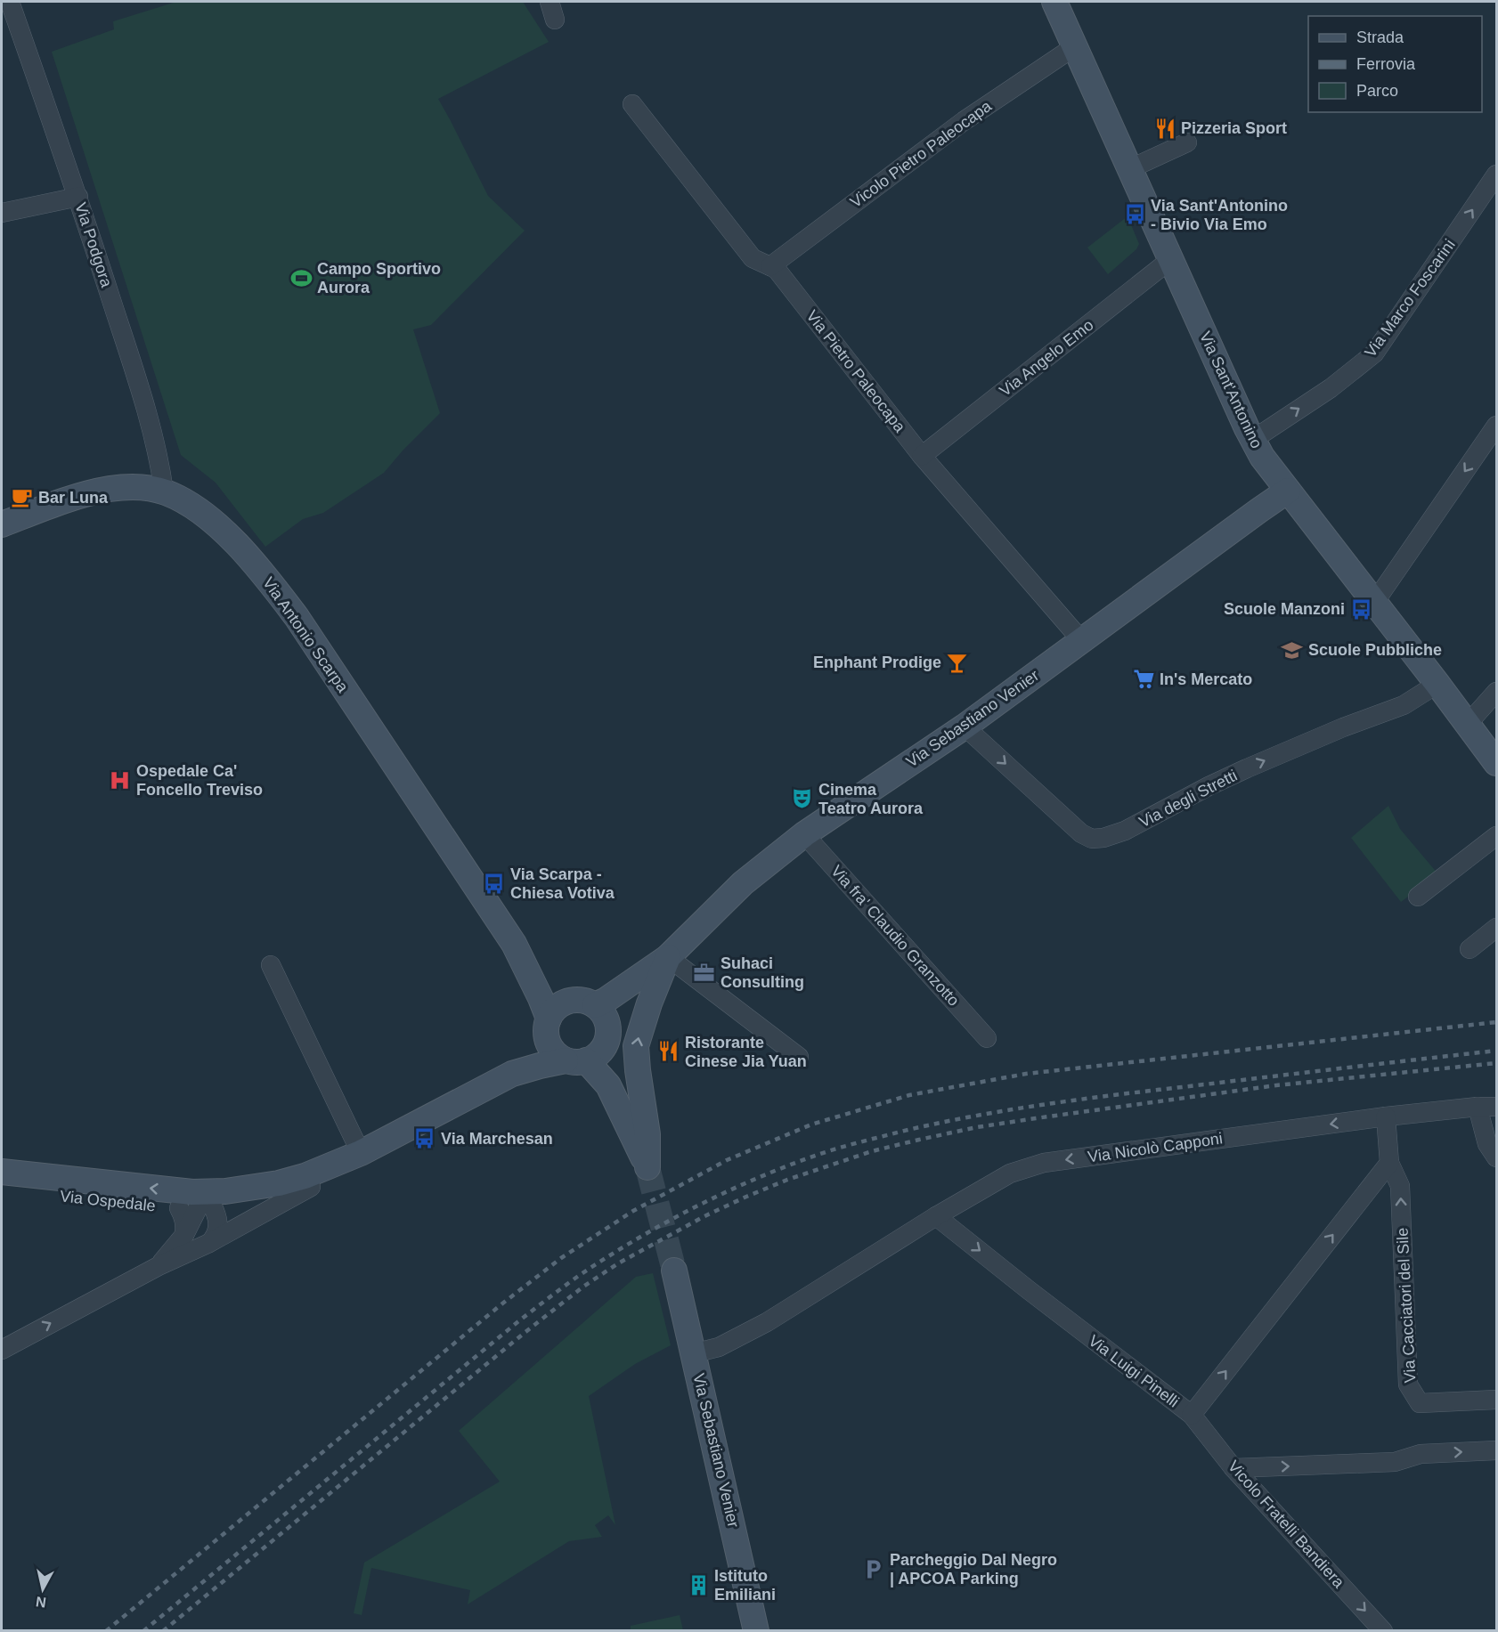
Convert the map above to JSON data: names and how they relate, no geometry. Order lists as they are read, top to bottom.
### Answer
{
  "streets": {
    "street": [
      "Vicolo Pietro Paleocapa",
      "Via Podgora",
      "Via Marco Foscarini",
      "Via Angelo Emo",
      "Via Pietro Paleocapa",
      "Via Sant'Antonino",
      "Via Antonio Scarpa",
      "Via Sebastiano Venier",
      "Via degli Stretti",
      "Via fra' Claudio Granzotto",
      "Via Nicolò Capponi",
      "Via Ospedale",
      "Via Cacciatori del Sile",
      "Via Luigi Pinelli",
      "Vicolo Fratelli Bandiera"
    ]
  },
  "crossings": [
    ["Vicolo Pietro Paleocapa", "Via Pietro Paleocapa"],
    ["Vicolo Pietro Paleocapa", "Via Sant'Antonino"],
    ["Via Podgora", "Via Antonio Scarpa"],
    ["Via Marco Foscarini", "Via Sant'Antonino"],
    ["Via Angelo Emo", "Via Pietro Paleocapa"],
    ["Via Angelo Emo", "Via Sant'Antonino"],
    ["Via Pietro Paleocapa", "Via Sebastiano Venier"],
    ["Via Sant'Antonino", "Via Sebastiano Venier"],
    ["Via Sant'Antonino", "Via degli Stretti"],
    ["Via Antonio Scarpa", "Via Sebastiano Venier"],
    ["Via Sebastiano Venier", "Via degli Stretti"],
    ["Via Sebastiano Venier", "Via fra' Claudio Granzotto"],
    ["Via Nicolò Capponi", "Via Luigi Pinelli"],
    ["Via Cacciatori del Sile", "Via Luigi Pinelli"],
    ["Via Luigi Pinelli", "Vicolo Fratelli Bandiera"]
  ],
  "one_way": [
    "Via degli Stretti",
    "Via Nicolò Capponi",
    "Via Cacciatori del Sile",
    "Vicolo Fratelli Bandiera"
  ],
  "places": {
    "restaurant": ["Pizzeria Sport", "Ristorante Cinese Jia Yuan"],
    "bus stop": [
      "Via Sant'Antonino - Bivio Via Emo",
      "Scuole Manzoni",
      "Via Scarpa - Chiesa Votiva",
      "Via Marchesan"
    ],
    "sports": ["Campo Sportivo Aurora"],
    "cafe": ["Bar Luna"],
    "school or university": ["Scuole Pubbliche"],
    "bar": ["Enphant Prodige"],
    "supermarket": ["In's Mercato"],
    "hospital": ["Ospedale Ca' Foncello Treviso"],
    "theatre": ["Cinema Teatro Aurora"],
    "office": ["Suhaci Consulting"],
    "parking": ["Parcheggio Dal Negro | APCOA Parking"],
    "building": ["Istituto Emiliani"]
  },
  "legend": ["Strada", "Ferrovia", "Parco"],
  "north": "bottom"
}
